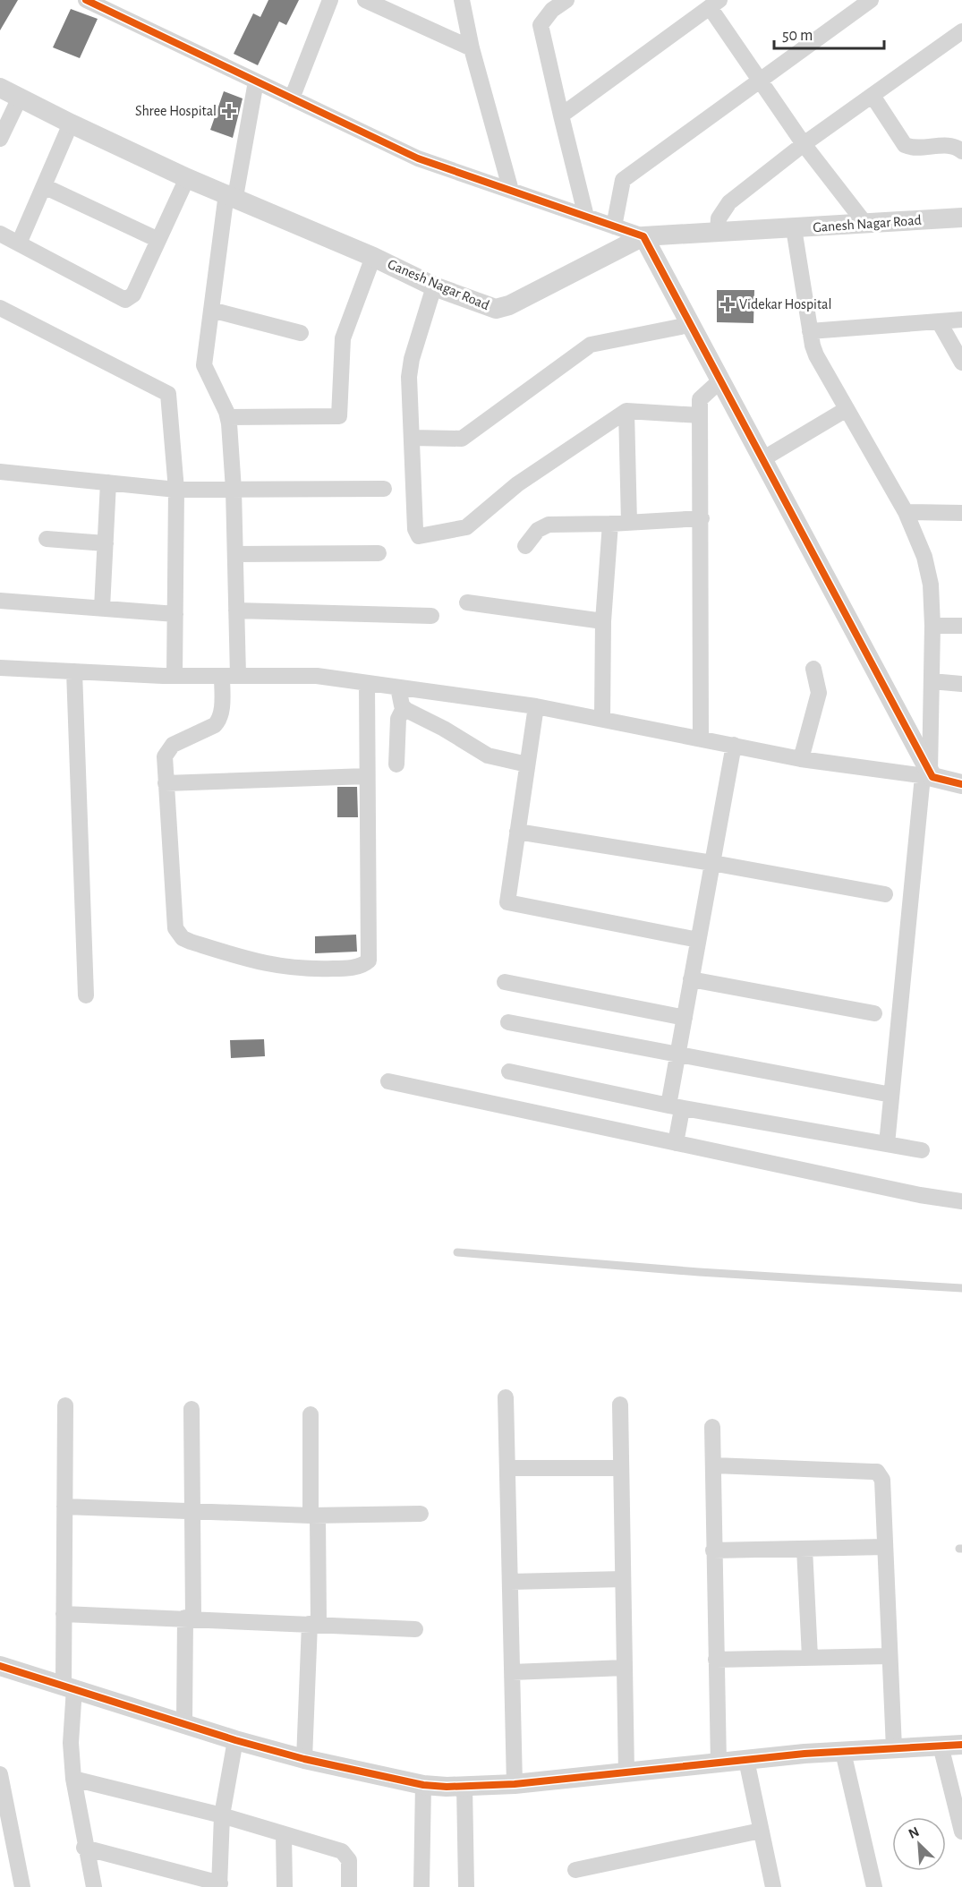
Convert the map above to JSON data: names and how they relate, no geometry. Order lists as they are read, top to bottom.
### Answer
{
  "streets": {
    "street": ["Ganesh Nagar Road"]
  },
  "places": {
    "health": ["Shree Hospital", "Videkar Hospital"]
  },
  "scale_bar": "50 m",
  "north": "top left"
}
